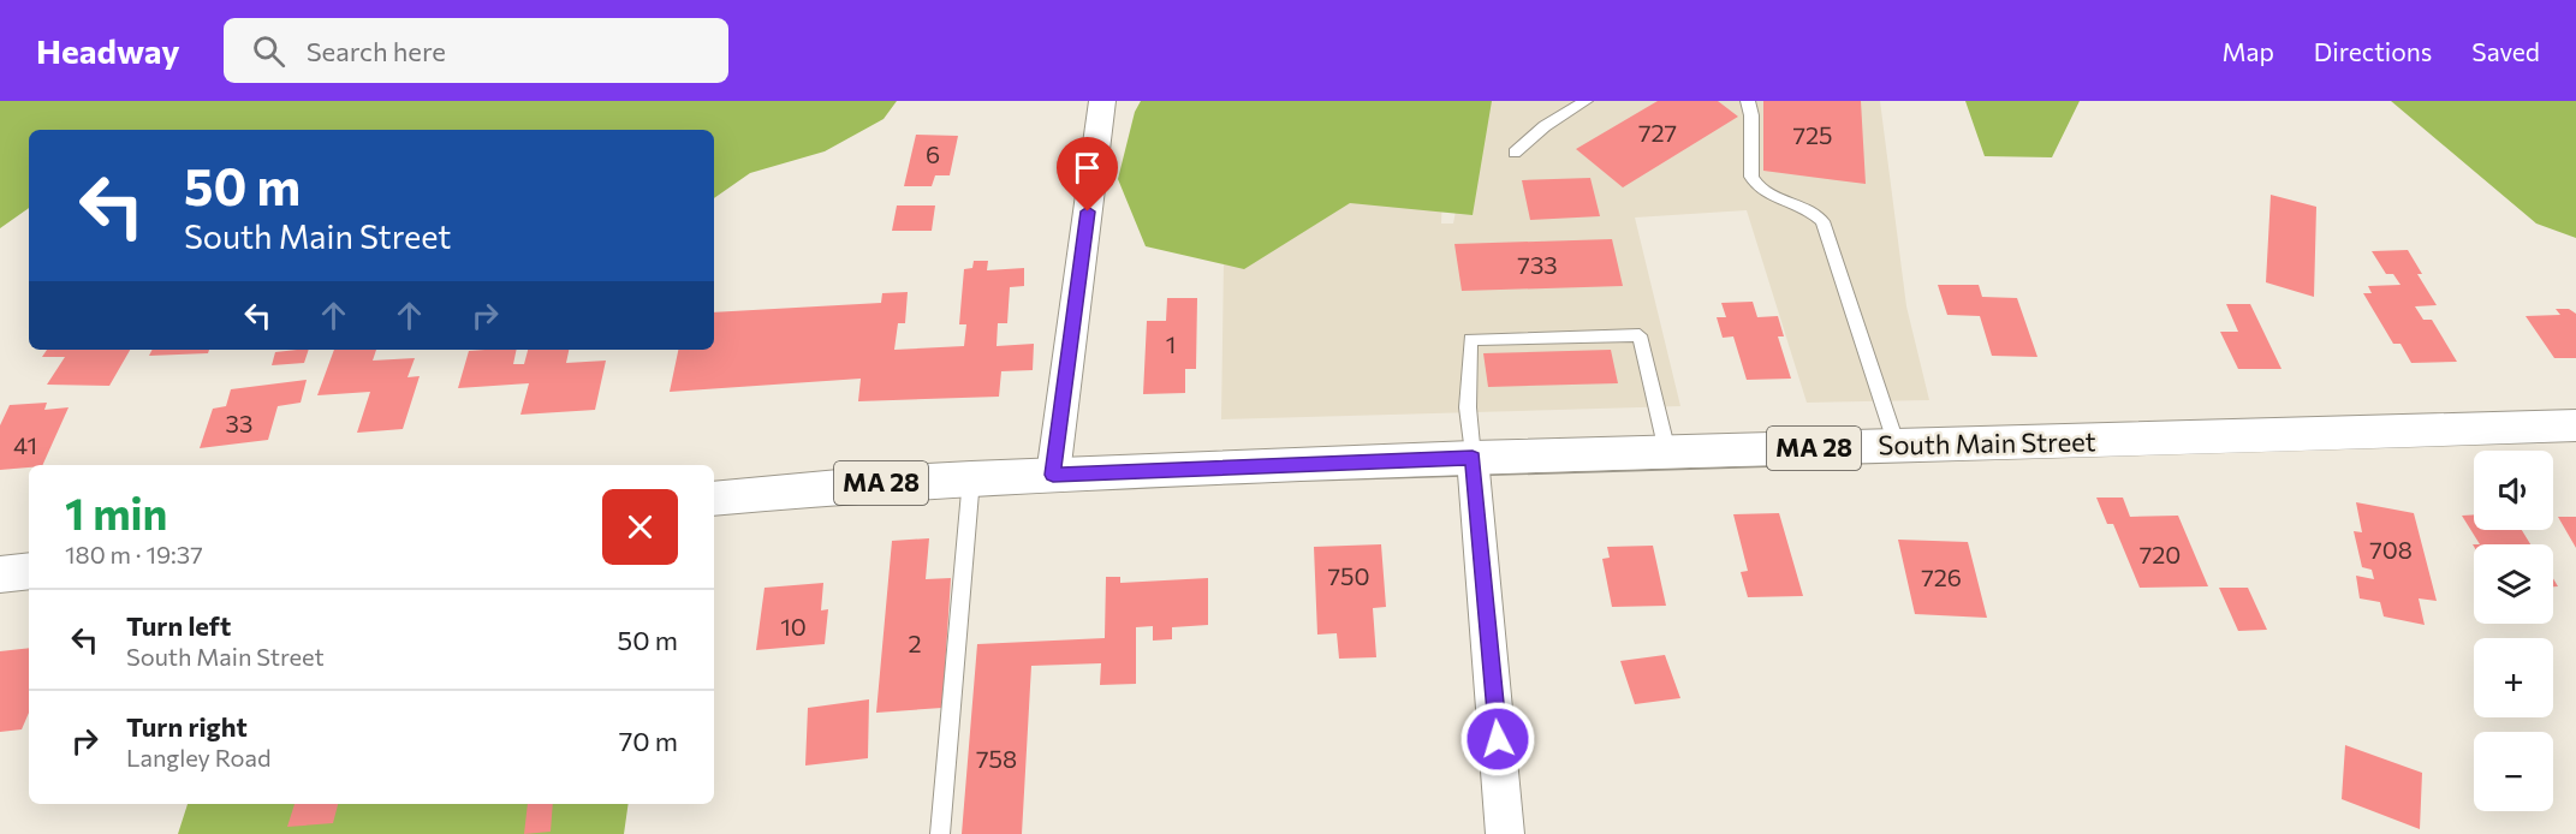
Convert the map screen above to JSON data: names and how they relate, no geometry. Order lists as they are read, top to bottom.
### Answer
{
  "streets": {
    "main road": ["South Main Street", "MA 28"]
  },
  "crossings": [
    ["South Main Street", "MA 28"]
  ],
  "house_numbers": [
    "727",
    "725",
    "6",
    "733",
    "1",
    "33",
    "41",
    "708",
    "720",
    "750",
    "726",
    "10",
    "2",
    "758"
  ],
  "page": {
    "header": "Headway",
    "search": "Search here",
    "nav": ["Map", "Directions", "Saved"],
    "turn": ["50 m", "South Main Street"],
    "map_buttons": ["+", "−"],
    "heading": ["1 min", "180 m · 19:37"],
    "list": [
      {
        "name": "Turn left",
        "note": "South Main Street",
        "value": "50 m"
      },
      {
        "name": "Turn right",
        "note": "Langley Road",
        "value": "70 m"
      }
    ]
  }
}
